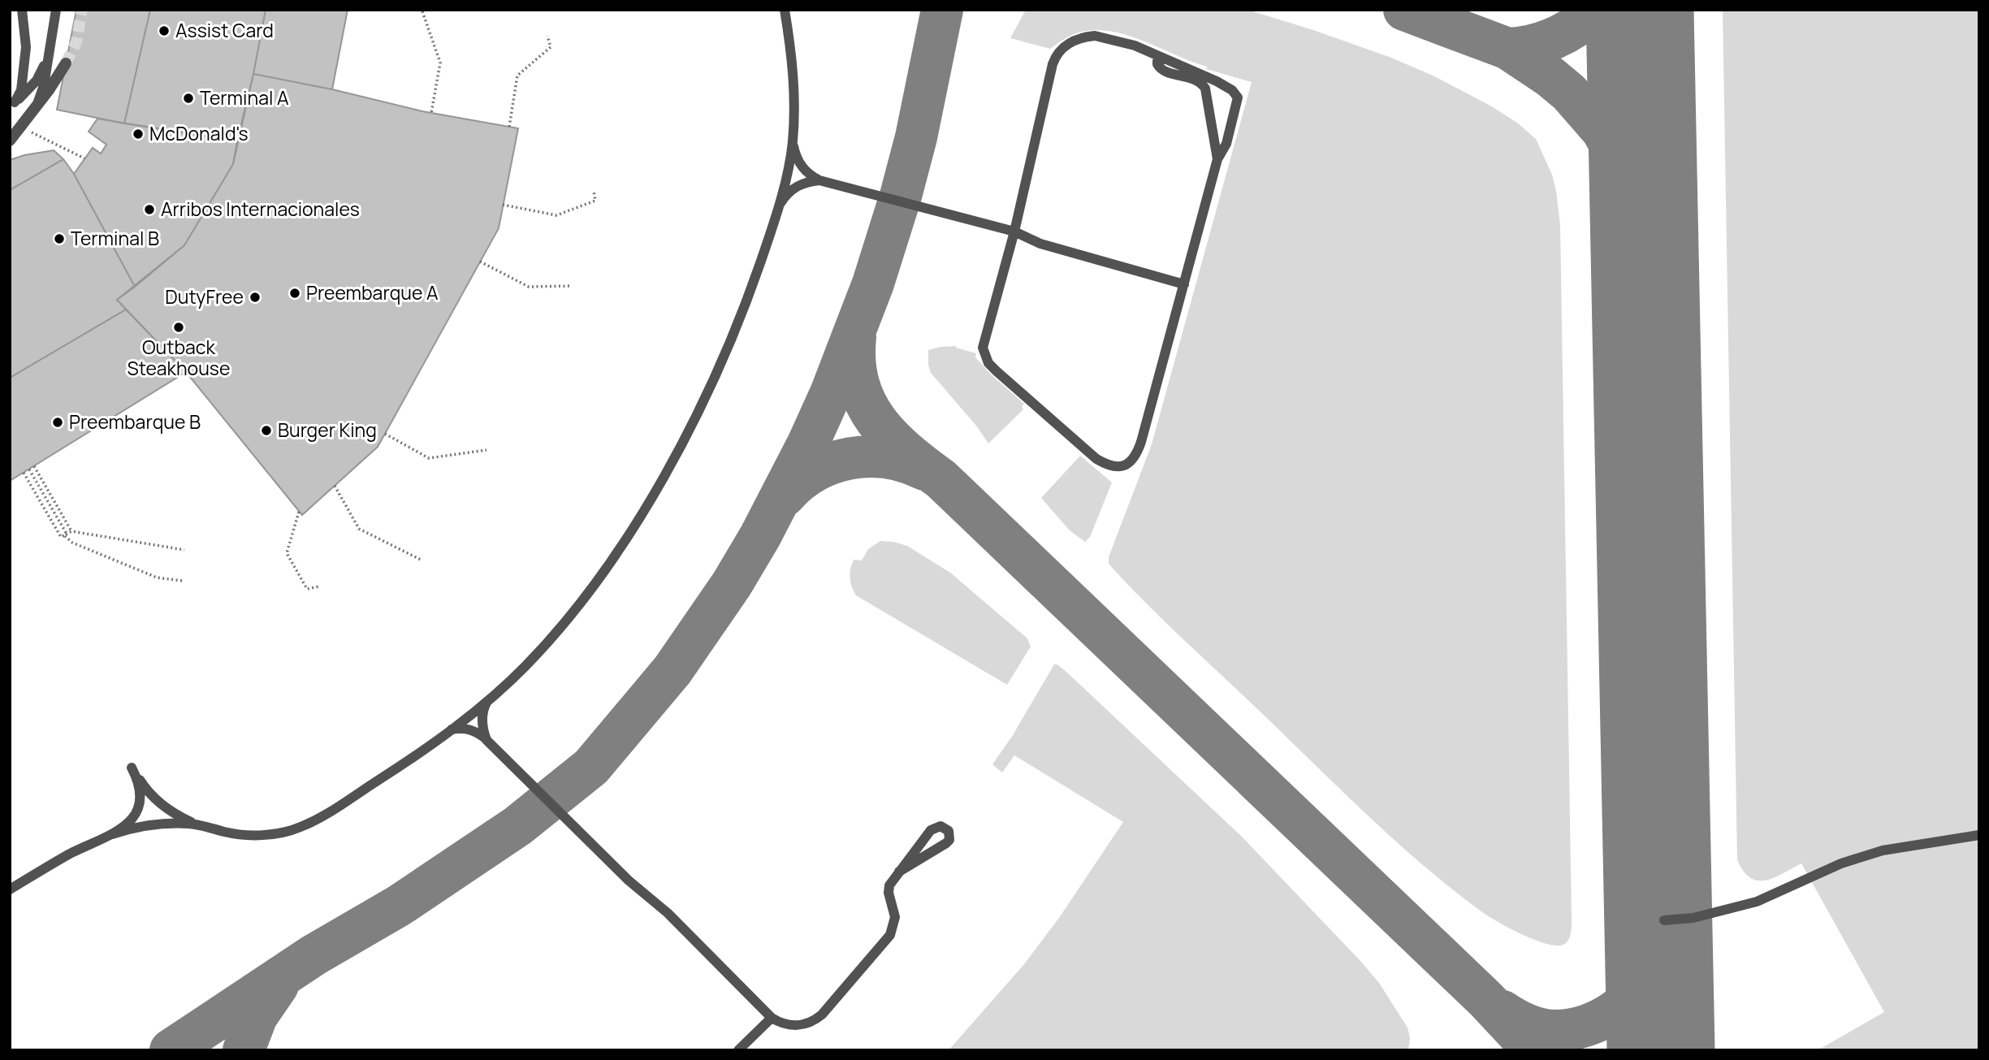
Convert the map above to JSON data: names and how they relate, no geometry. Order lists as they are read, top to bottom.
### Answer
{
  "places": [
    "Assist Card",
    "Terminal A",
    "McDonald's",
    "Arribos Internacionales",
    "Terminal B",
    "Preembarque A",
    "DutyFree",
    "Outback Steakhouse",
    "Preembarque B",
    "Burger King"
  ]
}
